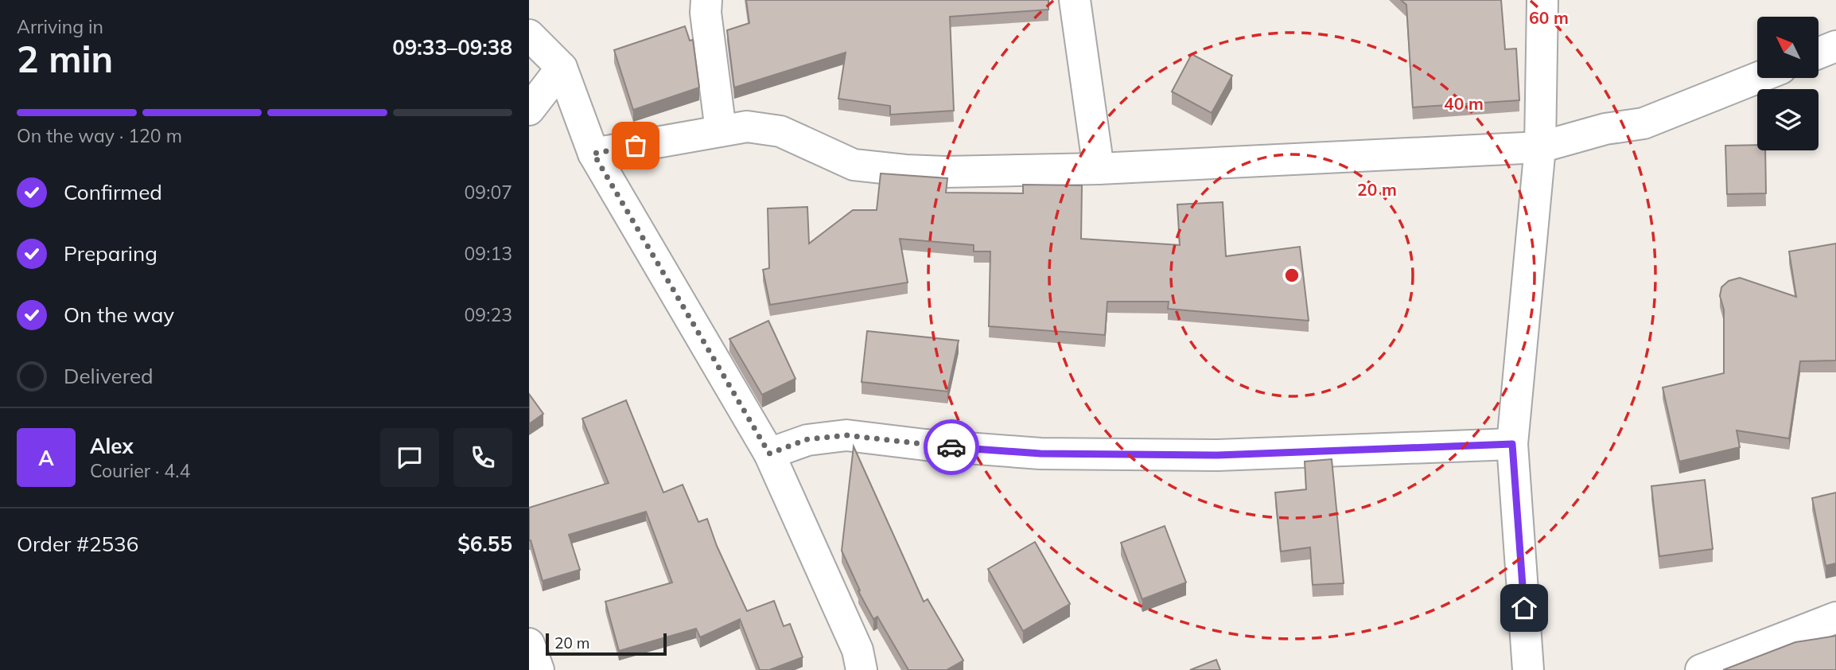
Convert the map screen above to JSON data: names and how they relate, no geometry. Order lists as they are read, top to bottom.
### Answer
{
  "scale_bar": "20 m",
  "north": "top left",
  "page": {
    "heading": ["2 min", "Arriving in", "09:33–09:38"],
    "panel": [
      "Alex",
      "Courier · 4.4",
      "Order #2536",
      "$6.55"
    ],
    "bar": "On the way · 120 m",
    "list": [
      ["Confirmed", "09:07"],
      ["Preparing", "09:13"],
      ["On the way", "09:23"],
      "Delivered"
    ],
    "round": "A",
    "scale": "20 m"
  },
  "rings": ["60 m", "40 m", "20 m"]
}
